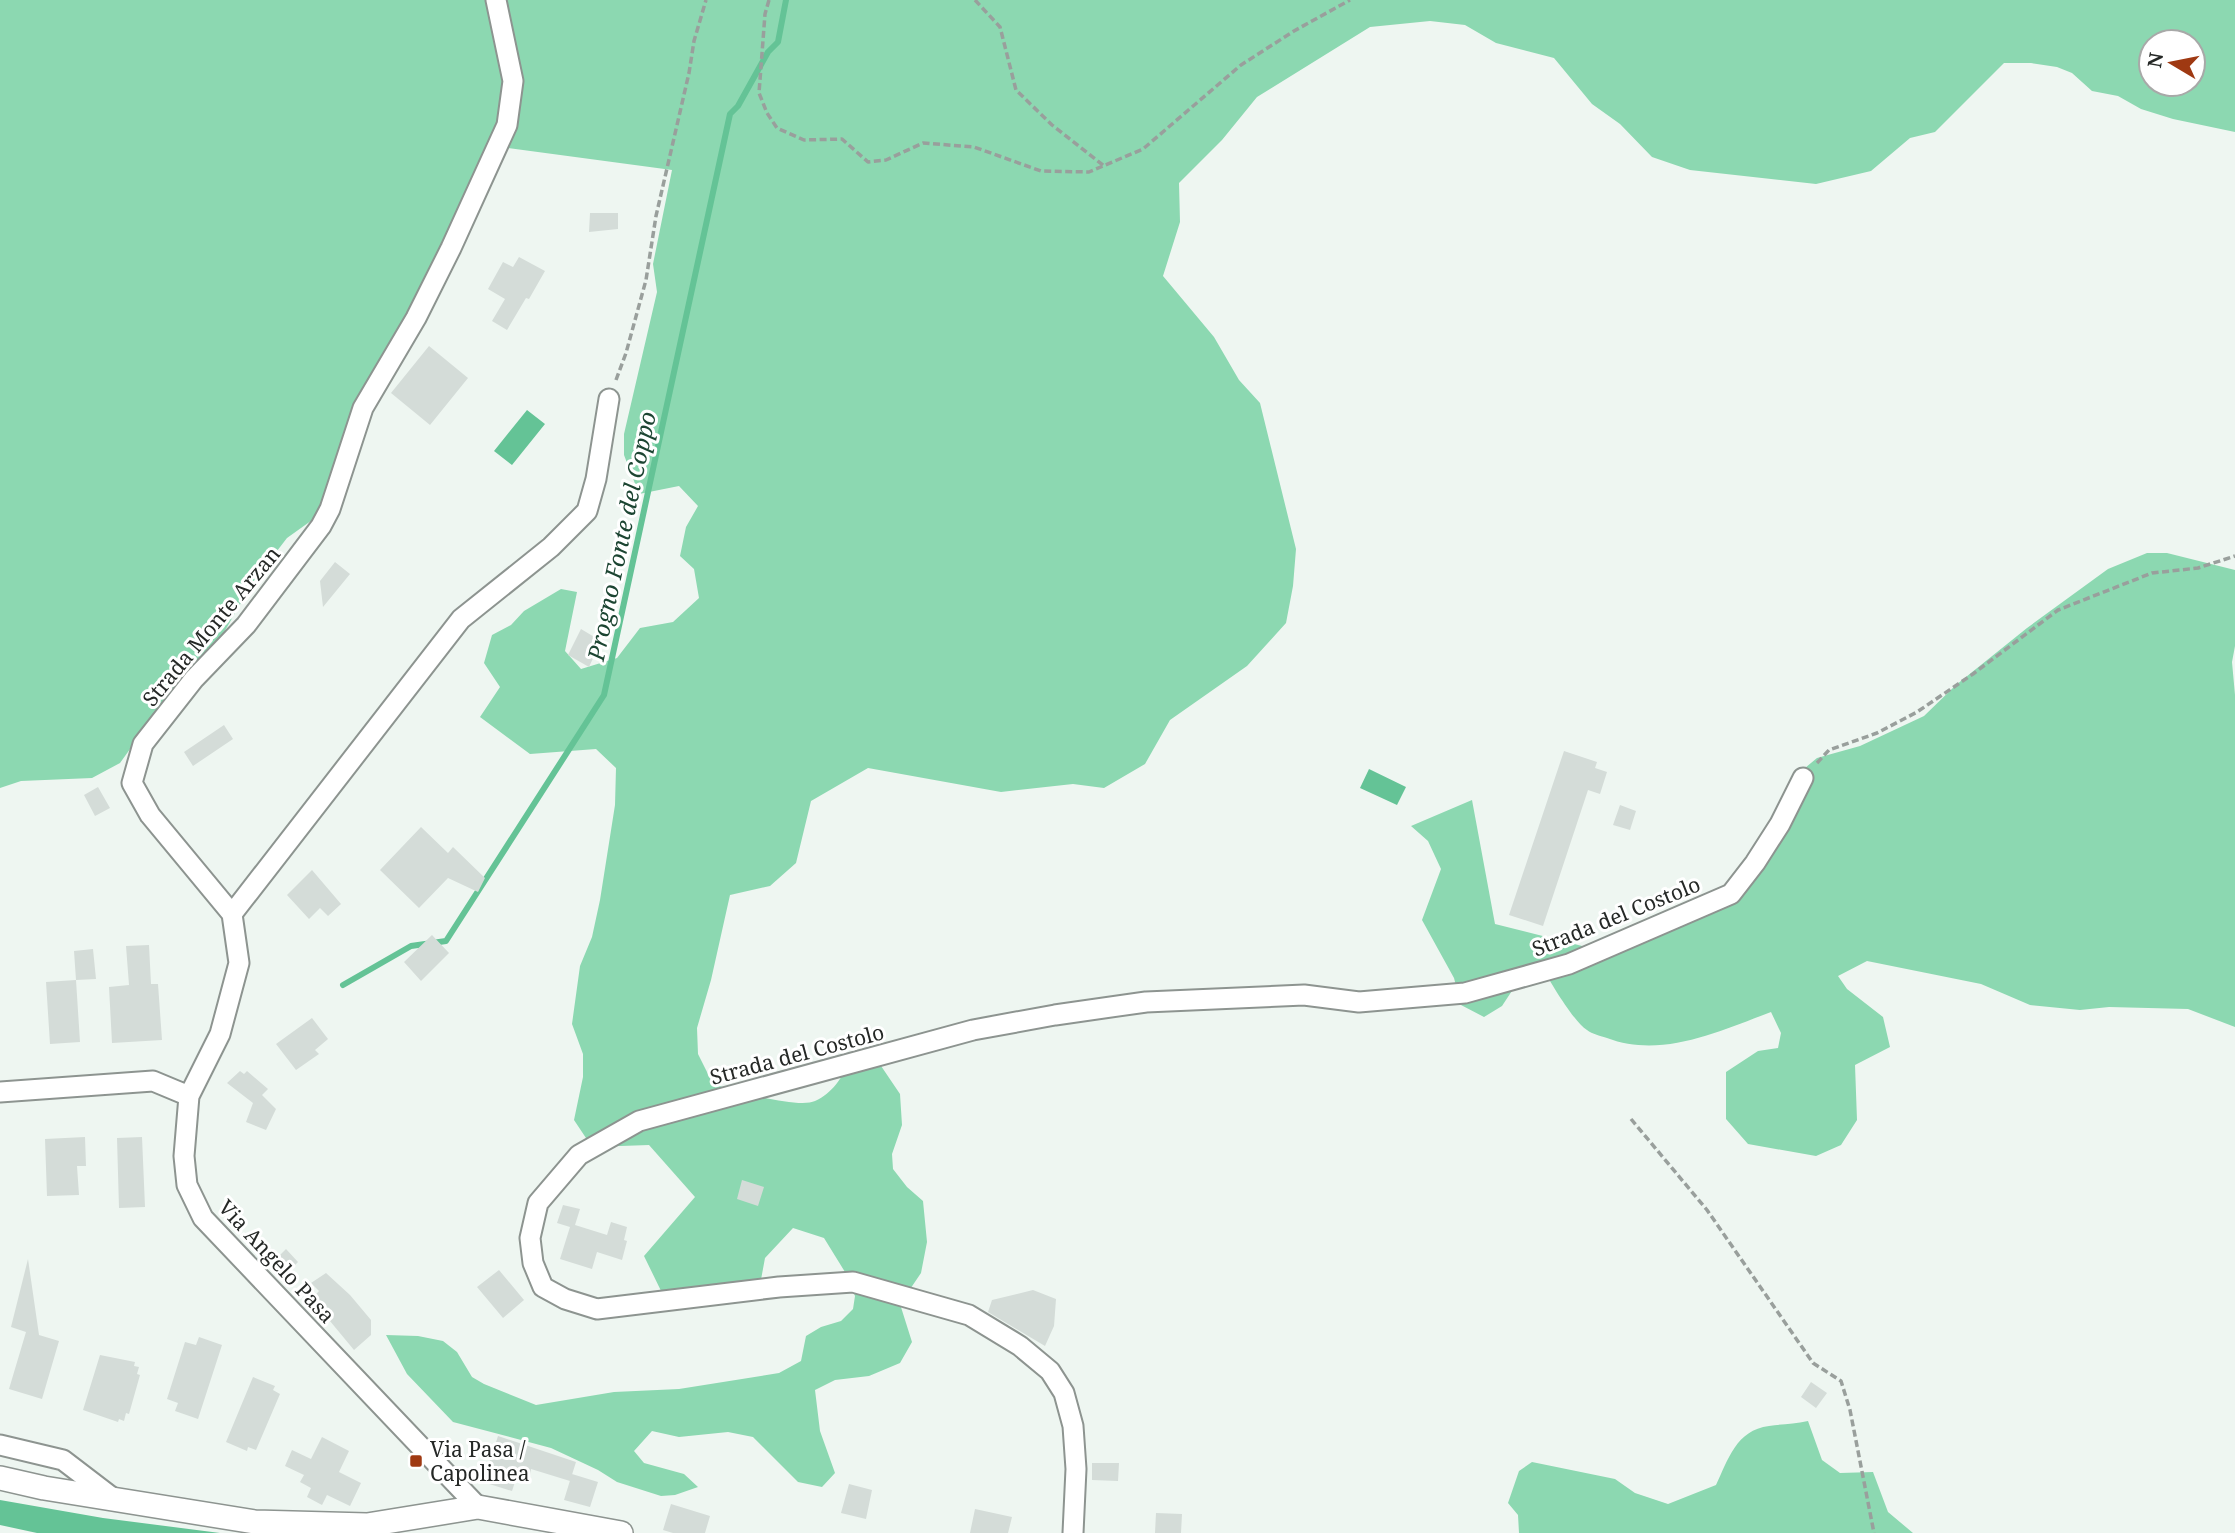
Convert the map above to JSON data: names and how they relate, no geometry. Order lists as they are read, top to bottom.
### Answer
{
  "streets": {
    "street": ["Strada Monte Arzan", "Strada del Costolo", "Via Angelo Pasa"]
  },
  "water": ["Progno Fonte del Coppo"],
  "places": {
    "transit": ["Via Pasa / Capolinea"]
  },
  "north": "left"
}
